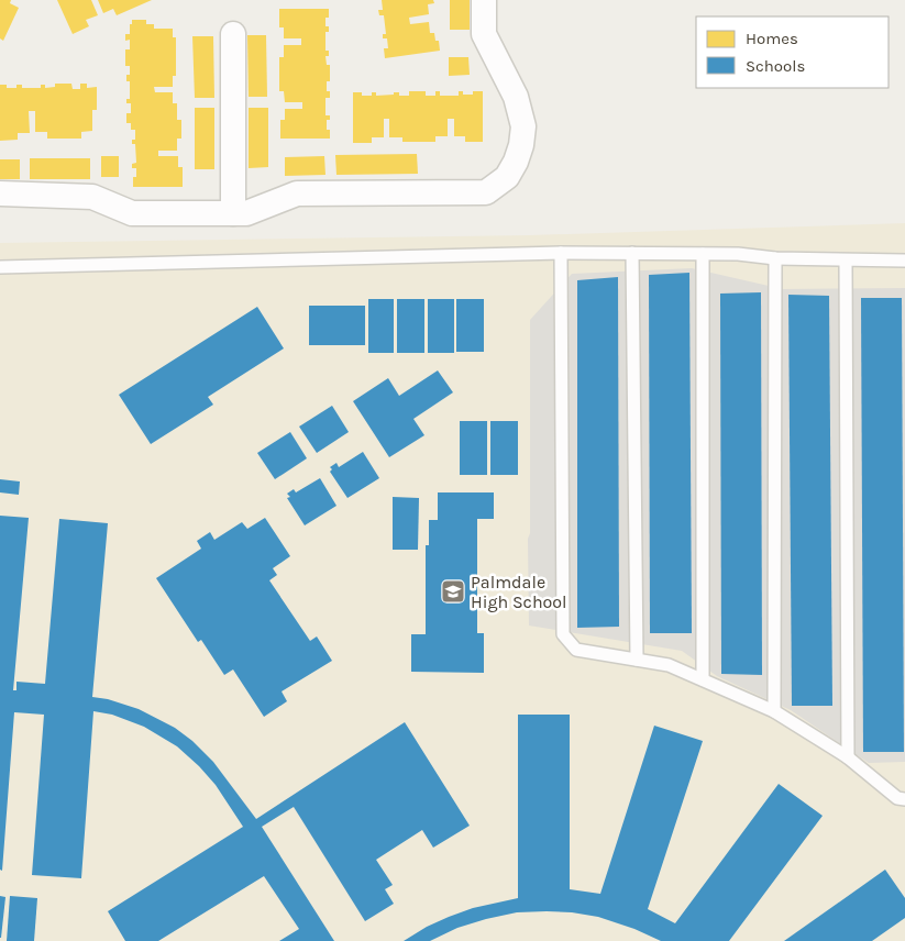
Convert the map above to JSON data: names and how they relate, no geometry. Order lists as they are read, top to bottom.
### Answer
{
  "places": {
    "school or university": ["Palmdale High School"]
  },
  "legend": ["Homes", "Schools"]
}
